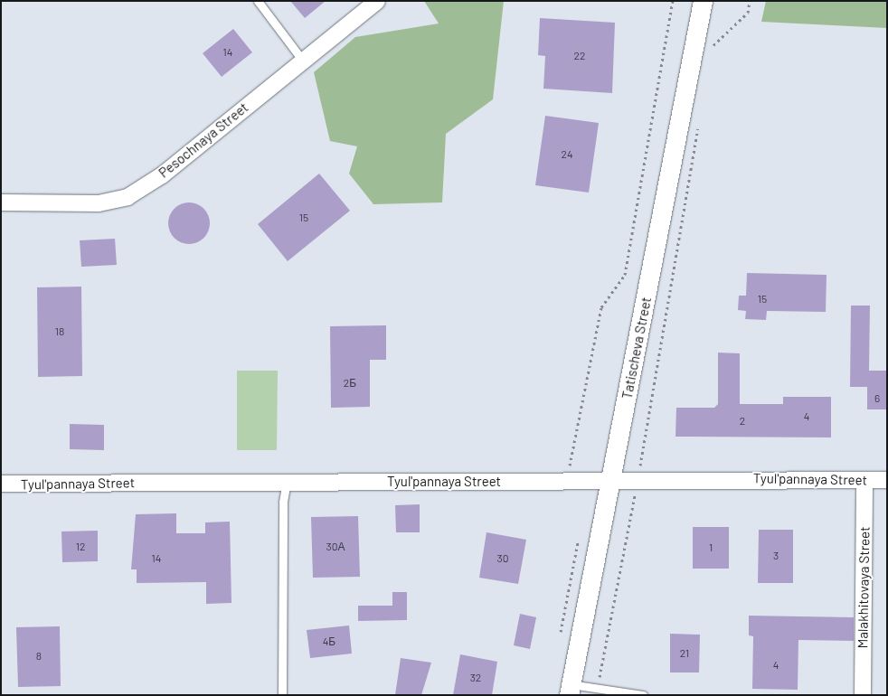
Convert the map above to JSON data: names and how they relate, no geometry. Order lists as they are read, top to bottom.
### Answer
{
  "streets": {
    "street": [
      "Pesochnaya Street",
      "Tatischeva Street",
      "Tyul'pannaya Street",
      "Malakhitovaya Street"
    ]
  },
  "crossings": [
    ["Tatischeva Street", "Tyul'pannaya Street"],
    ["Tyul'pannaya Street", "Malakhitovaya Street"]
  ],
  "house_numbers": [
    "14",
    "22",
    "24",
    "15",
    "15",
    "18",
    "2Б",
    "6",
    "4",
    "2",
    "12",
    "30А",
    "1",
    "3",
    "14",
    "30",
    "4Б",
    "21",
    "8",
    "4",
    "32"
  ]
}
